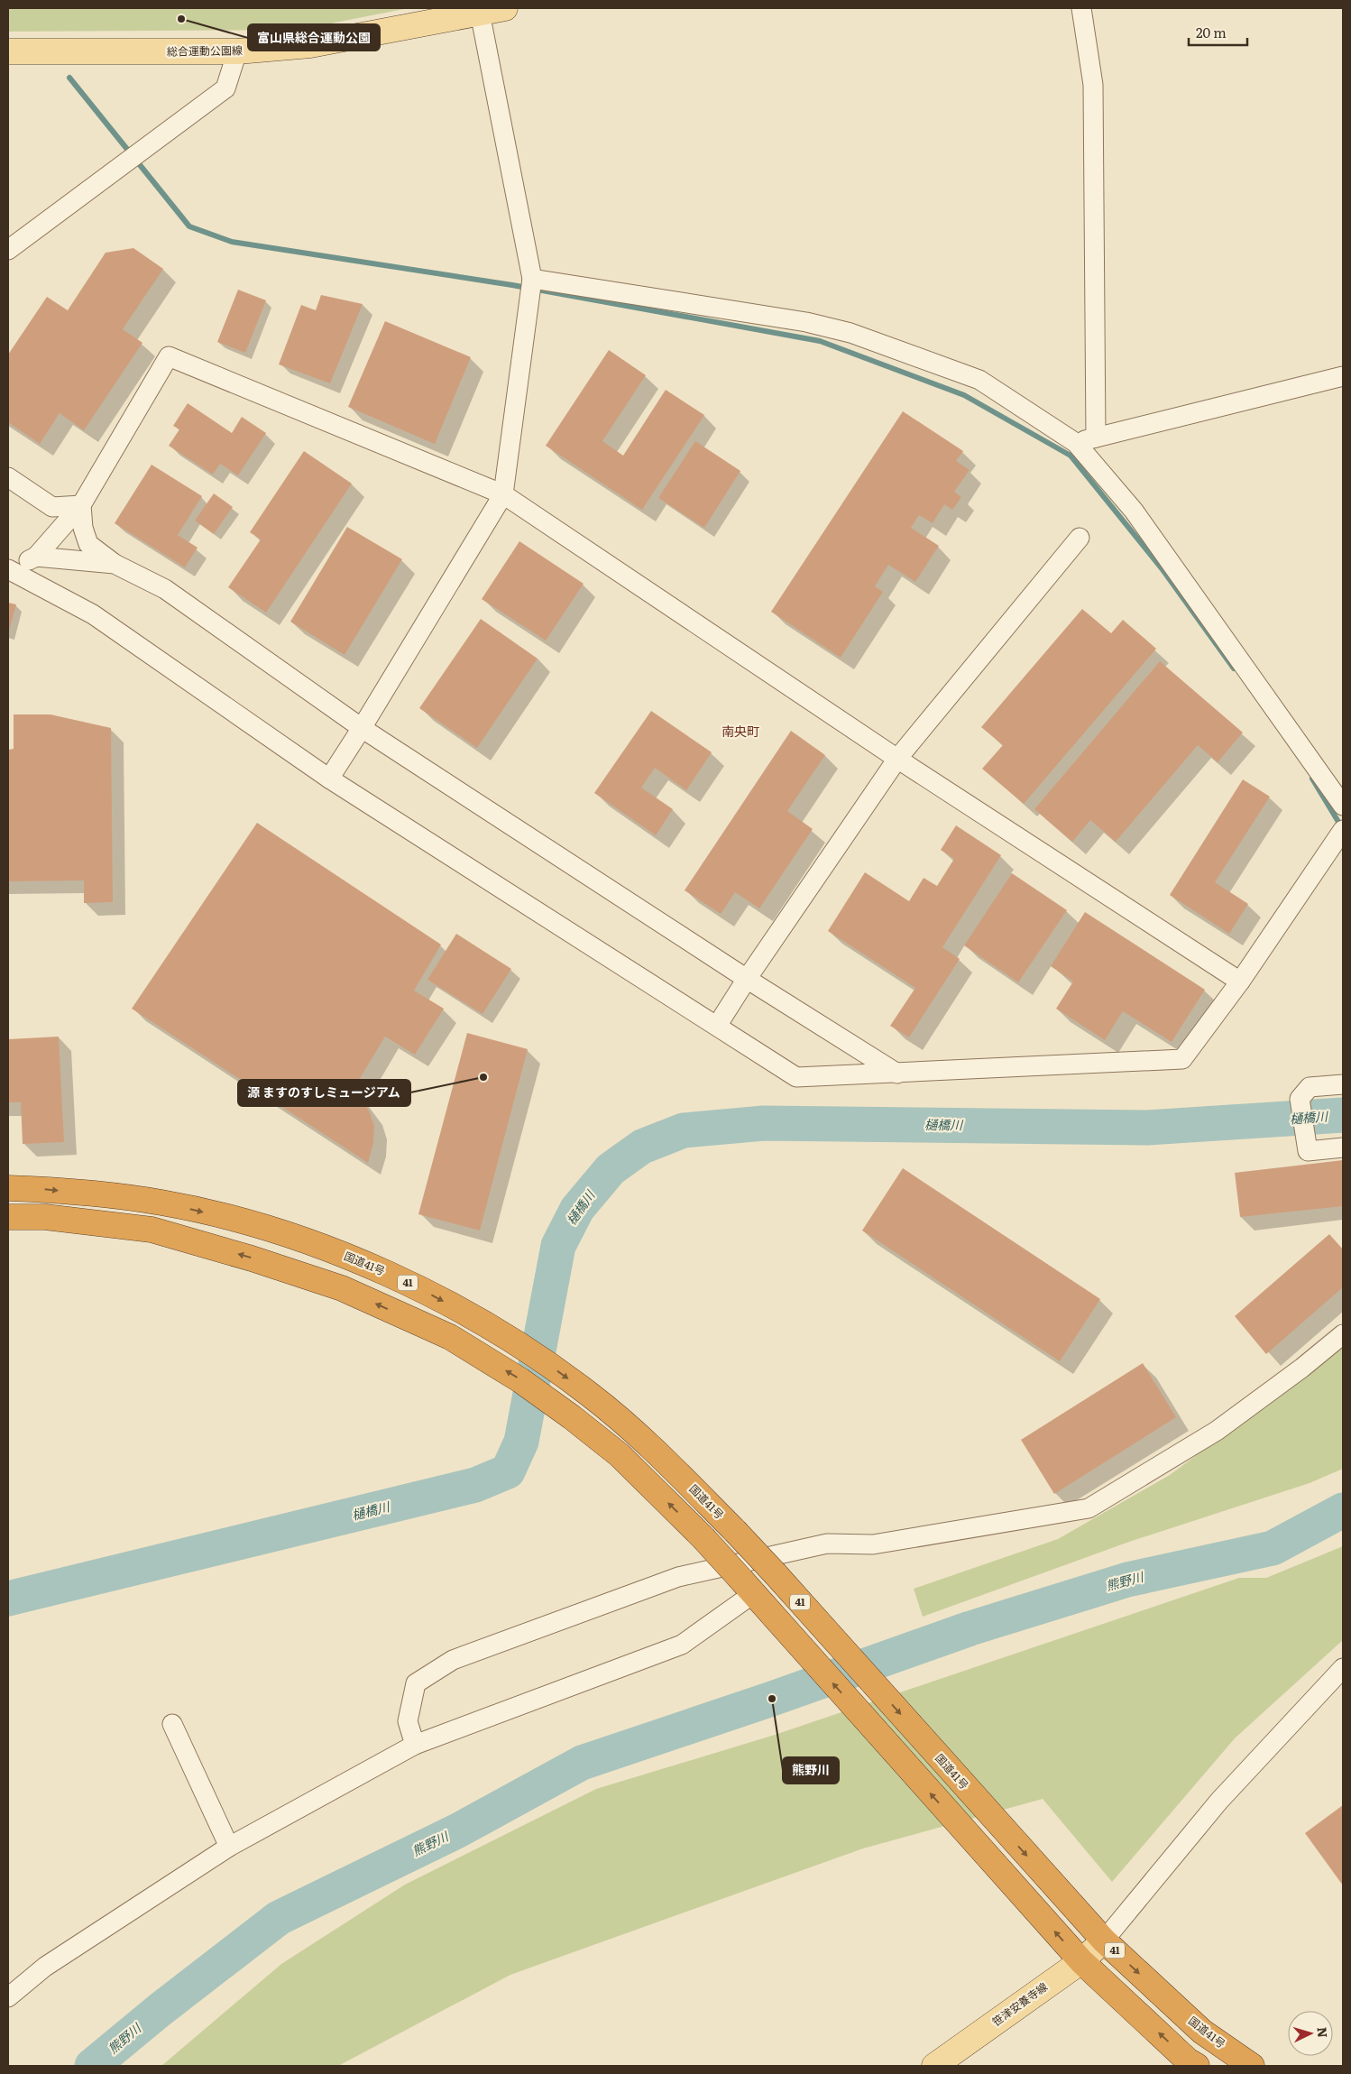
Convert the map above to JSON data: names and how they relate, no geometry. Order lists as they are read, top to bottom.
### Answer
{
  "streets": {
    "highway": ["国道41号", "41"],
    "main road": ["総合運動公園線", "笹津安養寺線"]
  },
  "crossings": [
    ["国道41号", "笹津安養寺線"],
    ["41", "笹津安養寺線"]
  ],
  "districts": ["南央町"],
  "water": ["樋橋川", "熊野川"],
  "places": ["富山県総合運動公園", "源 ますのすしミュージアム", "熊野川"],
  "scale_bar": "20 m",
  "north": "right"
}
